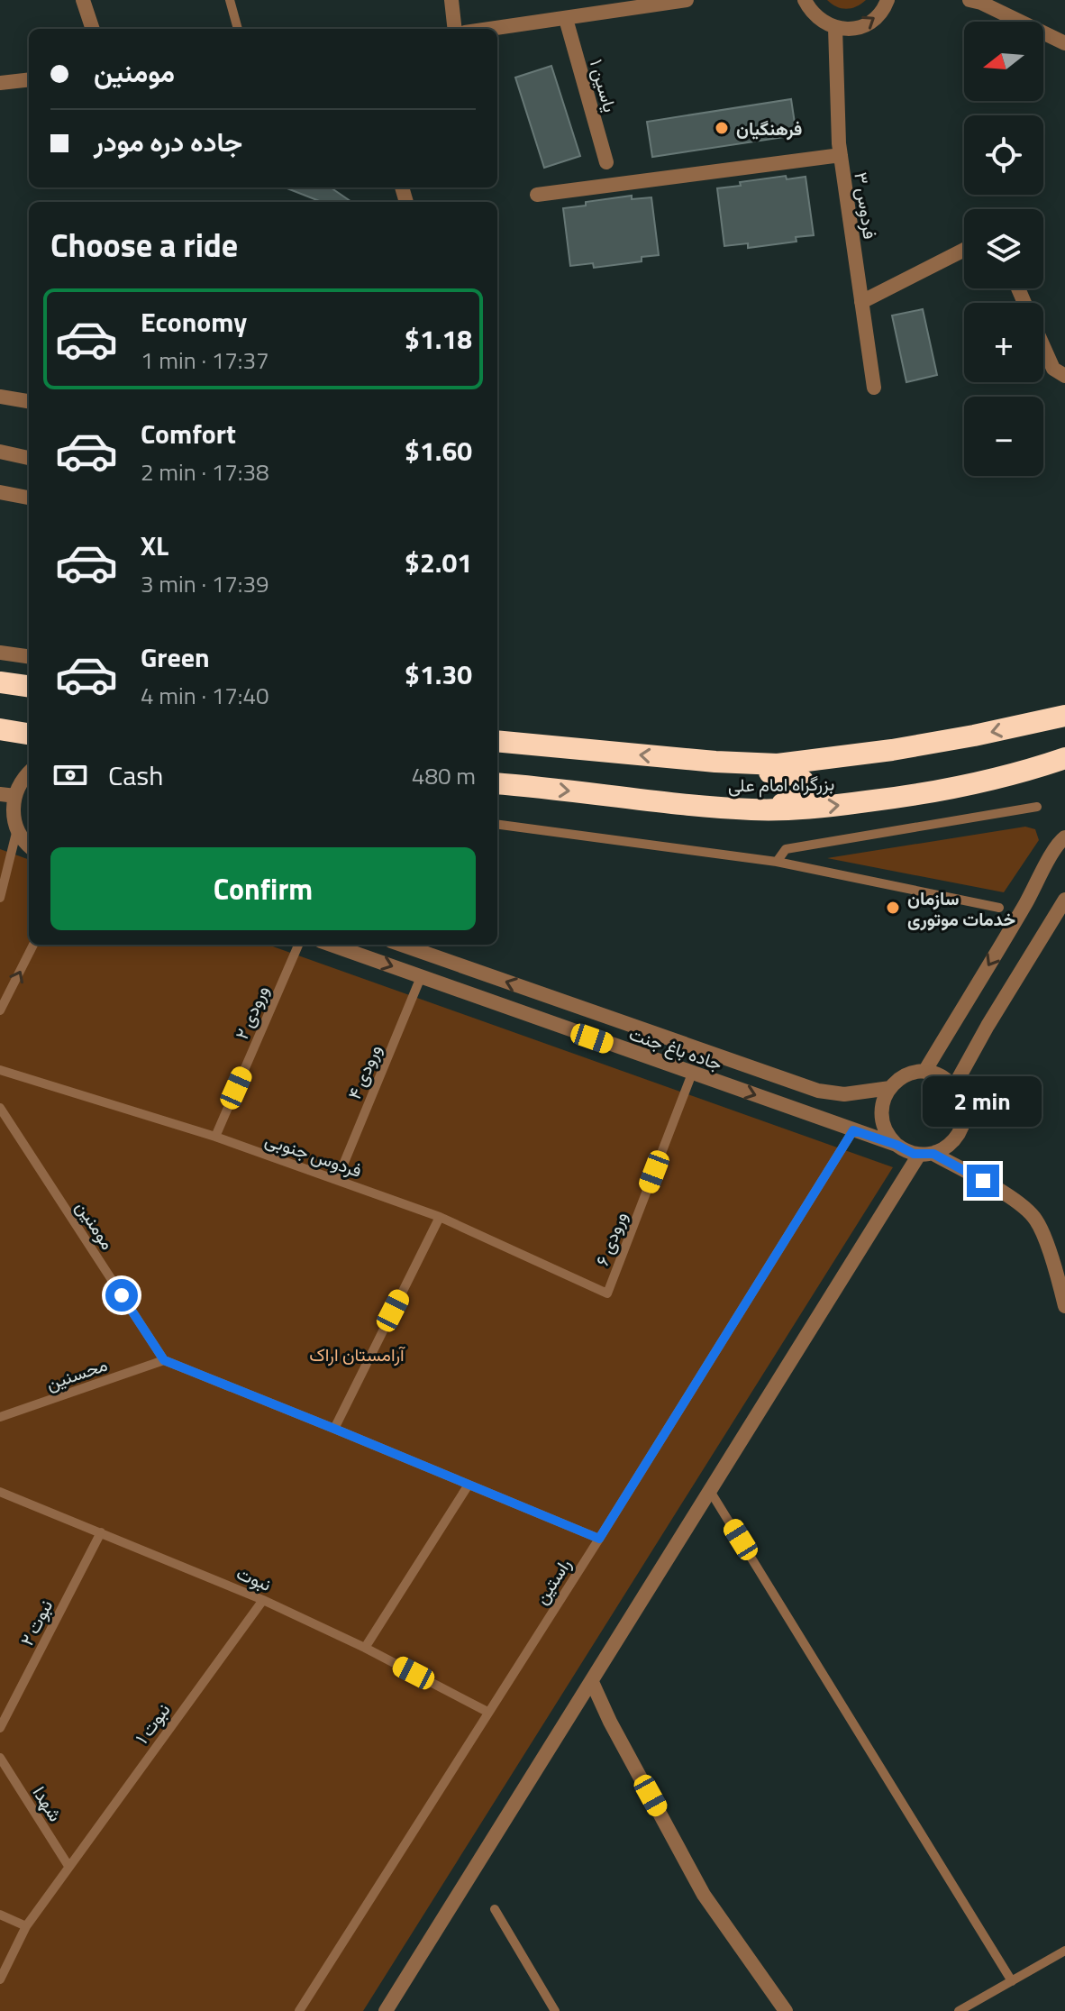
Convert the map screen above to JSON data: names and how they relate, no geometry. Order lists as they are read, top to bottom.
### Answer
{
  "streets": {
    "highway": ["بزرگراه امام علی"],
    "street": ["یاسین ۱", "فردوس ۳", "جاده باغ جنت"],
    "lane": [
      "ورودی ۲",
      "ورودی ۴",
      "فردوس جنوبی",
      "مومنین",
      "ورودی ۶",
      "محسنین",
      "نبوت",
      "راستین",
      "نبوت ۲",
      "نبوت ۱",
      "شهدا"
    ]
  },
  "crossings": [
    ["ورودی ۲", "فردوس جنوبی"],
    ["جاده باغ جنت", "ورودی ۴"],
    ["جاده باغ جنت", "ورودی ۶"],
    ["جاده باغ جنت", "راستین"],
    ["ورودی ۴", "فردوس جنوبی"],
    ["فردوس جنوبی", "ورودی ۶"],
    ["مومنین", "محسنین"],
    ["نبوت", "راستین"],
    ["نبوت", "نبوت ۲"],
    ["نبوت", "نبوت ۱"],
    ["نبوت ۱", "شهدا"]
  ],
  "parks": ["آرامستان اراک"],
  "places": ["فرهنگیان", "سازمان خدمات موتوری"],
  "north": "left",
  "page": {
    "map_buttons": ["+", "−"],
    "banner": ["مومنین", "جاده دره مودر"],
    "heading": "Choose a ride",
    "list": [
      {
        "name": "Economy",
        "note": "1 min · 17:37",
        "value": "$1.18"
      },
      {
        "name": "Comfort",
        "note": "2 min · 17:38",
        "value": "$1.60"
      },
      {
        "name": "XL",
        "note": "3 min · 17:39",
        "value": "$2.01"
      },
      {
        "name": "Green",
        "note": "4 min · 17:40",
        "value": "$1.30"
      }
    ],
    "pay": ["Cash", "480 m"],
    "buttons": "Confirm",
    "bubble": "2 min"
  }
}
